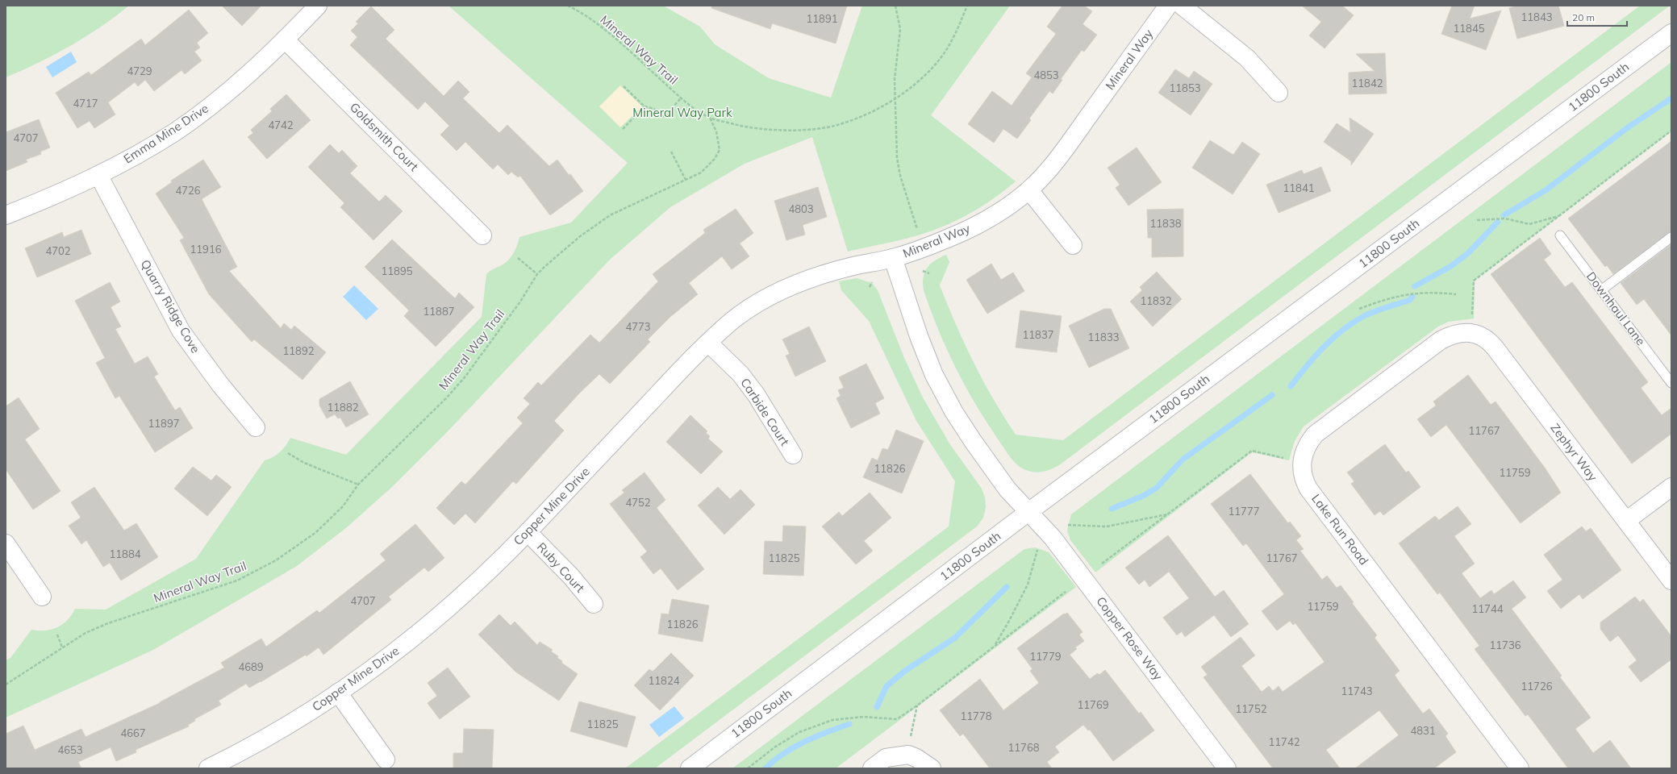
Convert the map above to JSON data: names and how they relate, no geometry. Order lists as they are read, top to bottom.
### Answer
{
  "streets": {
    "street": [
      "Mineral Way",
      "11800 South",
      "Emma Mine Drive",
      "Goldsmith Court",
      "Quarry Ridge Cove",
      "Carbide Court",
      "Zephyr Way",
      "Copper Mine Drive",
      "Lake Run Road",
      "Ruby Court",
      "Copper Rose Way"
    ],
    "lane": ["Downhaul Lane"],
    "path": ["Mineral Way Trail"]
  },
  "crossings": [
    ["Mineral Way", "11800 South"],
    ["Mineral Way", "Copper Mine Drive"],
    ["Mineral Way", "Copper Rose Way"],
    ["11800 South", "Copper Rose Way"],
    ["Emma Mine Drive", "Goldsmith Court"],
    ["Emma Mine Drive", "Quarry Ridge Cove"],
    ["Carbide Court", "Copper Mine Drive"],
    ["Zephyr Way", "Lake Run Road"],
    ["Copper Mine Drive", "Ruby Court"]
  ],
  "parks": ["Mineral Way Park"],
  "house_numbers": [
    "11843",
    "11891",
    "11845",
    "4729",
    "4853",
    "11842",
    "11853",
    "4717",
    "4742",
    "4707",
    "11841",
    "4726",
    "4803",
    "11838",
    "11916",
    "4702",
    "11895",
    "11832",
    "11887",
    "4773",
    "11837",
    "11833",
    "11892",
    "11882",
    "11897",
    "11767",
    "11826",
    "11759",
    "4752",
    "11777",
    "11884",
    "11825",
    "11767",
    "4707",
    "11759",
    "11744",
    "11826",
    "11736",
    "11779",
    "4689",
    "11824",
    "11726",
    "11743",
    "11769",
    "11752",
    "11778",
    "11825",
    "4831",
    "4667",
    "11742",
    "11768",
    "4653"
  ],
  "scale_bar": "20 m"
}
